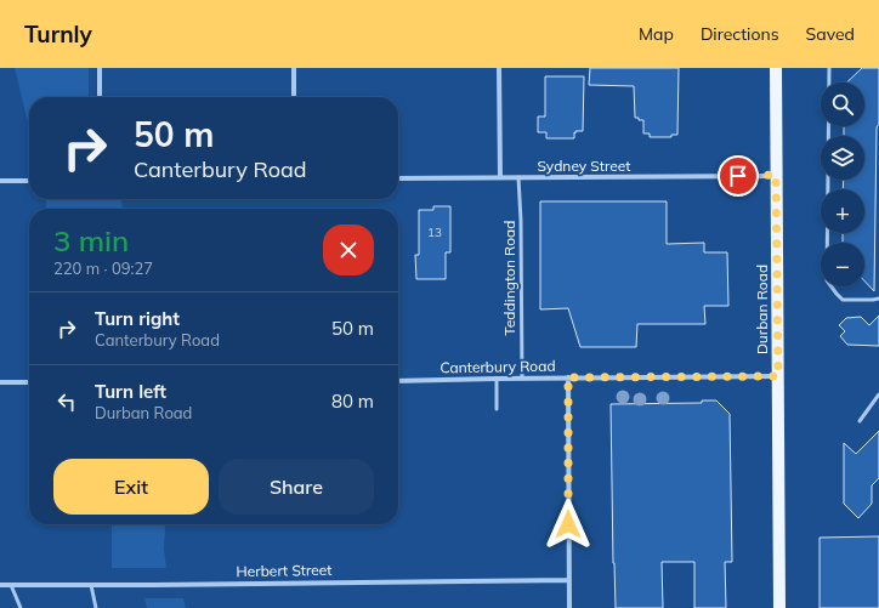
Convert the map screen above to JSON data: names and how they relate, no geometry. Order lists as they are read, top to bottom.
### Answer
{
  "streets": {
    "main road": ["Durban Road"],
    "street": ["Sydney Street", "Canterbury Road", "Herbert Street"],
    "lane": ["Teddington Road"]
  },
  "crossings": [
    ["Sydney Street", "Teddington Road"],
    ["Sydney Street", "Durban Road"],
    ["Teddington Road", "Canterbury Road"],
    ["Durban Road", "Canterbury Road"]
  ],
  "house_numbers": ["13"],
  "page": {
    "header": "Turnly",
    "nav": ["Map", "Directions", "Saved"],
    "map_buttons": ["+", "−"],
    "turn": ["50 m", "Canterbury Road"],
    "heading": ["3 min", "220 m · 09:27"],
    "list": [
      {
        "name": "Turn right",
        "note": "Canterbury Road",
        "value": "50 m"
      },
      {
        "name": "Turn left",
        "note": "Durban Road",
        "value": "80 m"
      }
    ],
    "buttons": ["Exit", "Share"]
  }
}
